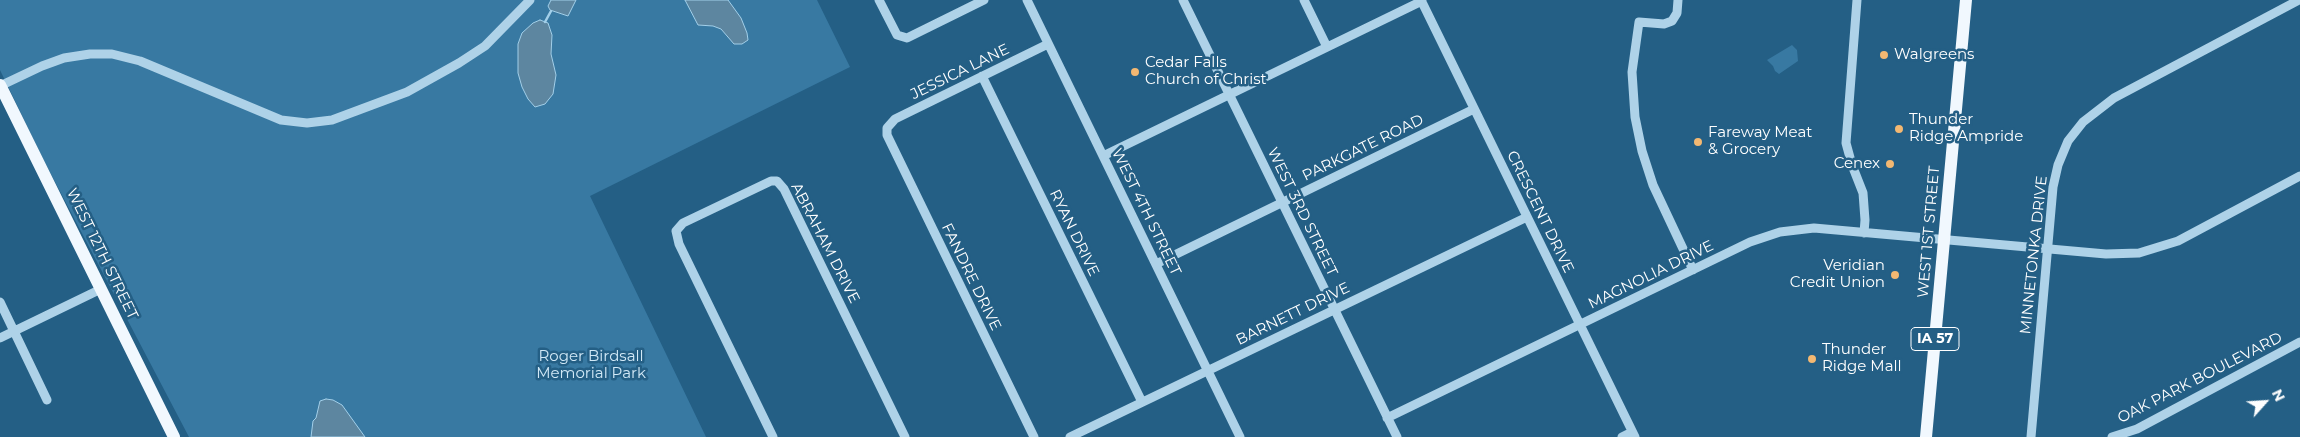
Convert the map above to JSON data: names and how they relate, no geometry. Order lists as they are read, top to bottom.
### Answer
{
  "streets": {
    "main road": ["WEST 1ST STREET", "WEST 12TH STREET", "IA 57"],
    "street": [
      "JESSICA LANE",
      "PARKGATE ROAD",
      "WEST 4TH STREET",
      "WEST 3RD STREET",
      "CRESCENT DRIVE",
      "RYAN DRIVE",
      "ABRAHAM DRIVE",
      "MINNETONKA DRIVE",
      "MAGNOLIA DRIVE",
      "FANDRE DRIVE",
      "BARNETT DRIVE",
      "OAK PARK BOULEVARD"
    ]
  },
  "crossings": [
    ["JESSICA LANE", "WEST 4TH STREET"],
    ["JESSICA LANE", "RYAN DRIVE"],
    ["JESSICA LANE", "FANDRE DRIVE"],
    ["PARKGATE ROAD", "WEST 4TH STREET"],
    ["PARKGATE ROAD", "WEST 3RD STREET"],
    ["PARKGATE ROAD", "CRESCENT DRIVE"],
    ["WEST 4TH STREET", "BARNETT DRIVE"],
    ["WEST 3RD STREET", "MAGNOLIA DRIVE"],
    ["WEST 3RD STREET", "BARNETT DRIVE"],
    ["CRESCENT DRIVE", "MAGNOLIA DRIVE"],
    ["CRESCENT DRIVE", "BARNETT DRIVE"],
    ["WEST 1ST STREET", "MAGNOLIA DRIVE"],
    ["RYAN DRIVE", "BARNETT DRIVE"]
  ],
  "parks": ["Roger Birdsall Memorial Park"],
  "places": [
    "Walgreens",
    "Cedar Falls Church of Christ",
    "Thunder Ridge Ampride",
    "Fareway Meat & Grocery",
    "Cenex",
    "Veridian Credit Union",
    "Thunder Ridge Mall"
  ],
  "north": "top right"
}
